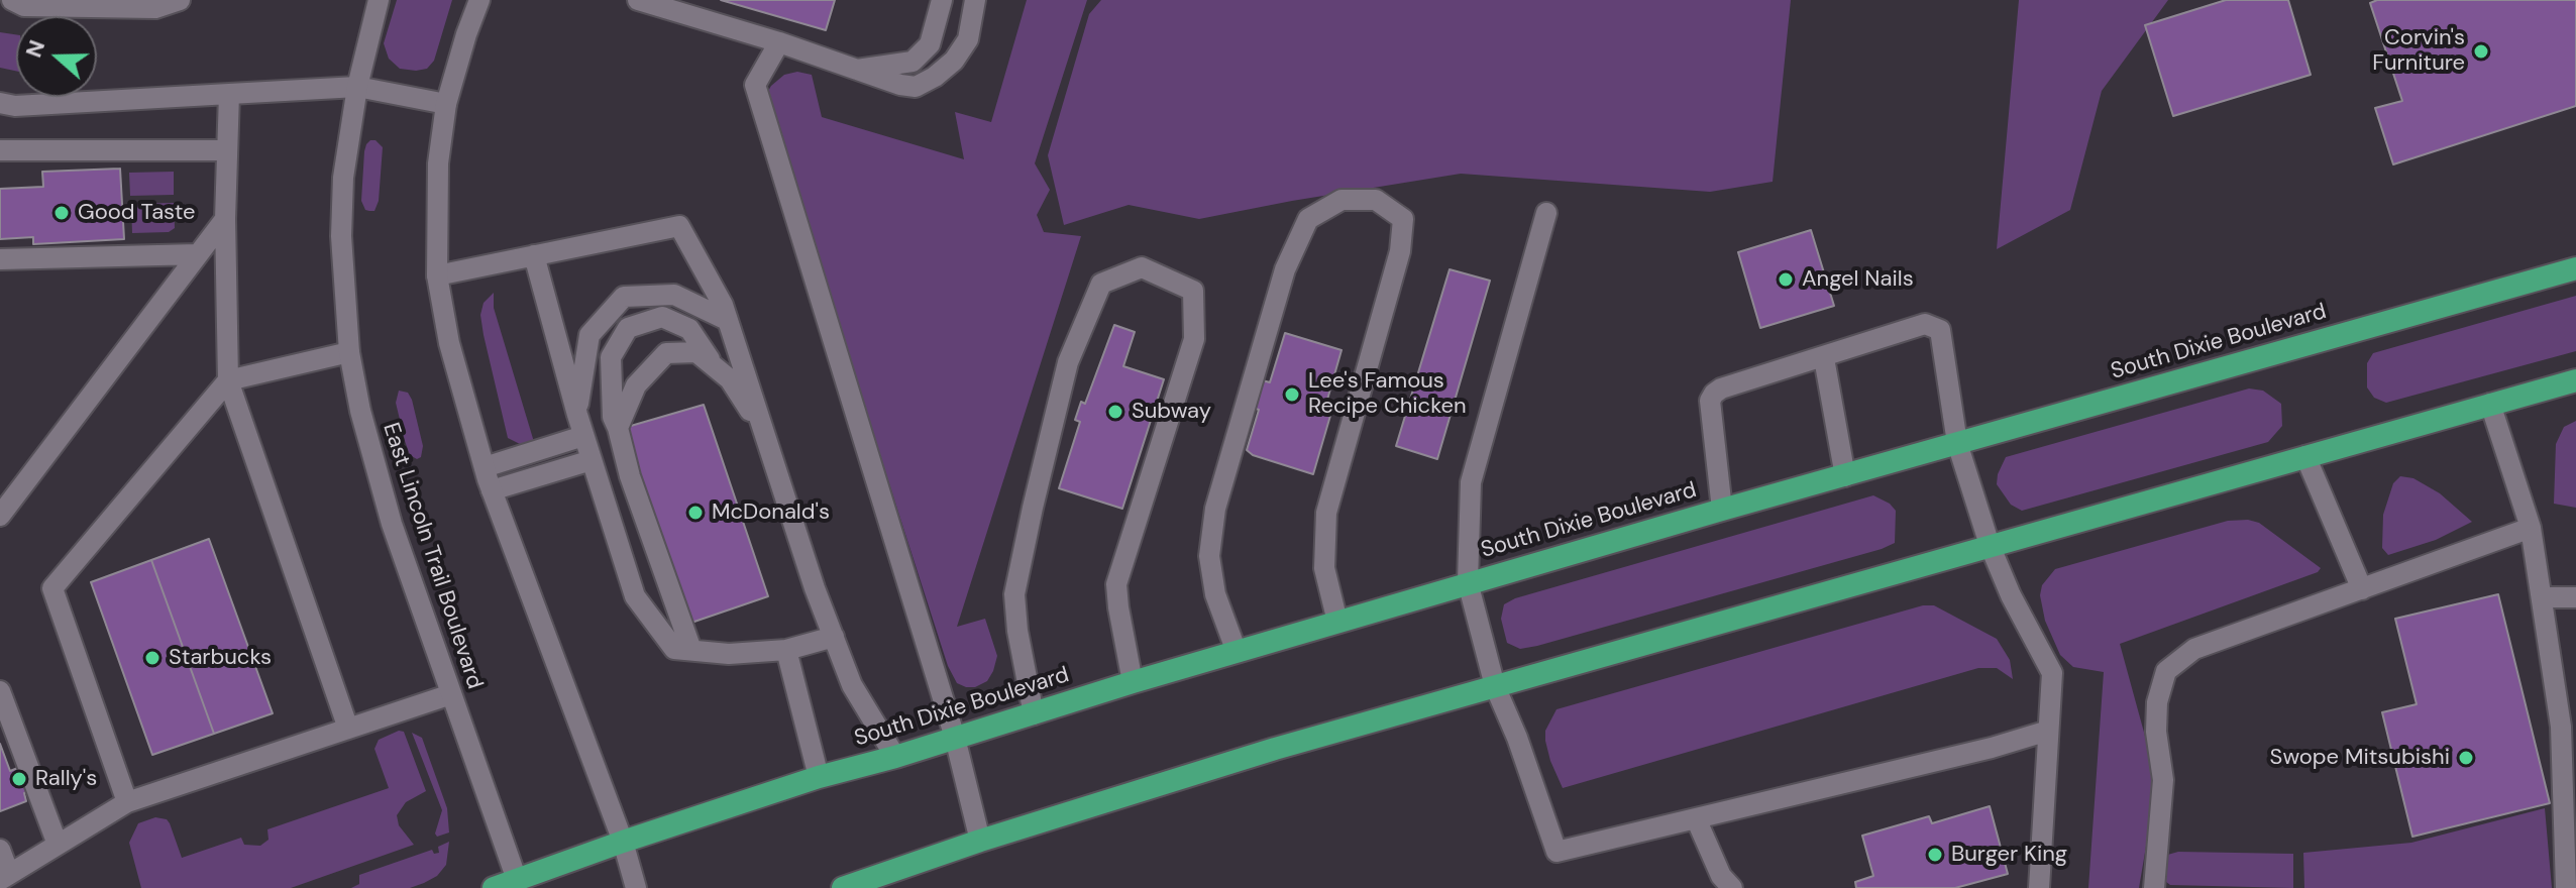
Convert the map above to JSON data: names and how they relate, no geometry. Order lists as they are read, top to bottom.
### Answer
{
  "streets": {
    "highway": ["South Dixie Boulevard"],
    "street": ["East Lincoln Trail Boulevard"]
  },
  "crossings": [
    ["South Dixie Boulevard", "East Lincoln Trail Boulevard"]
  ],
  "places": [
    "Corvin's Furniture",
    "Good Taste",
    "Angel Nails",
    "Lee's Famous Recipe Chicken",
    "Subway",
    "McDonald's",
    "Starbucks",
    "Swope Mitsubishi",
    "Rally's",
    "Burger King"
  ],
  "north": "left"
}
